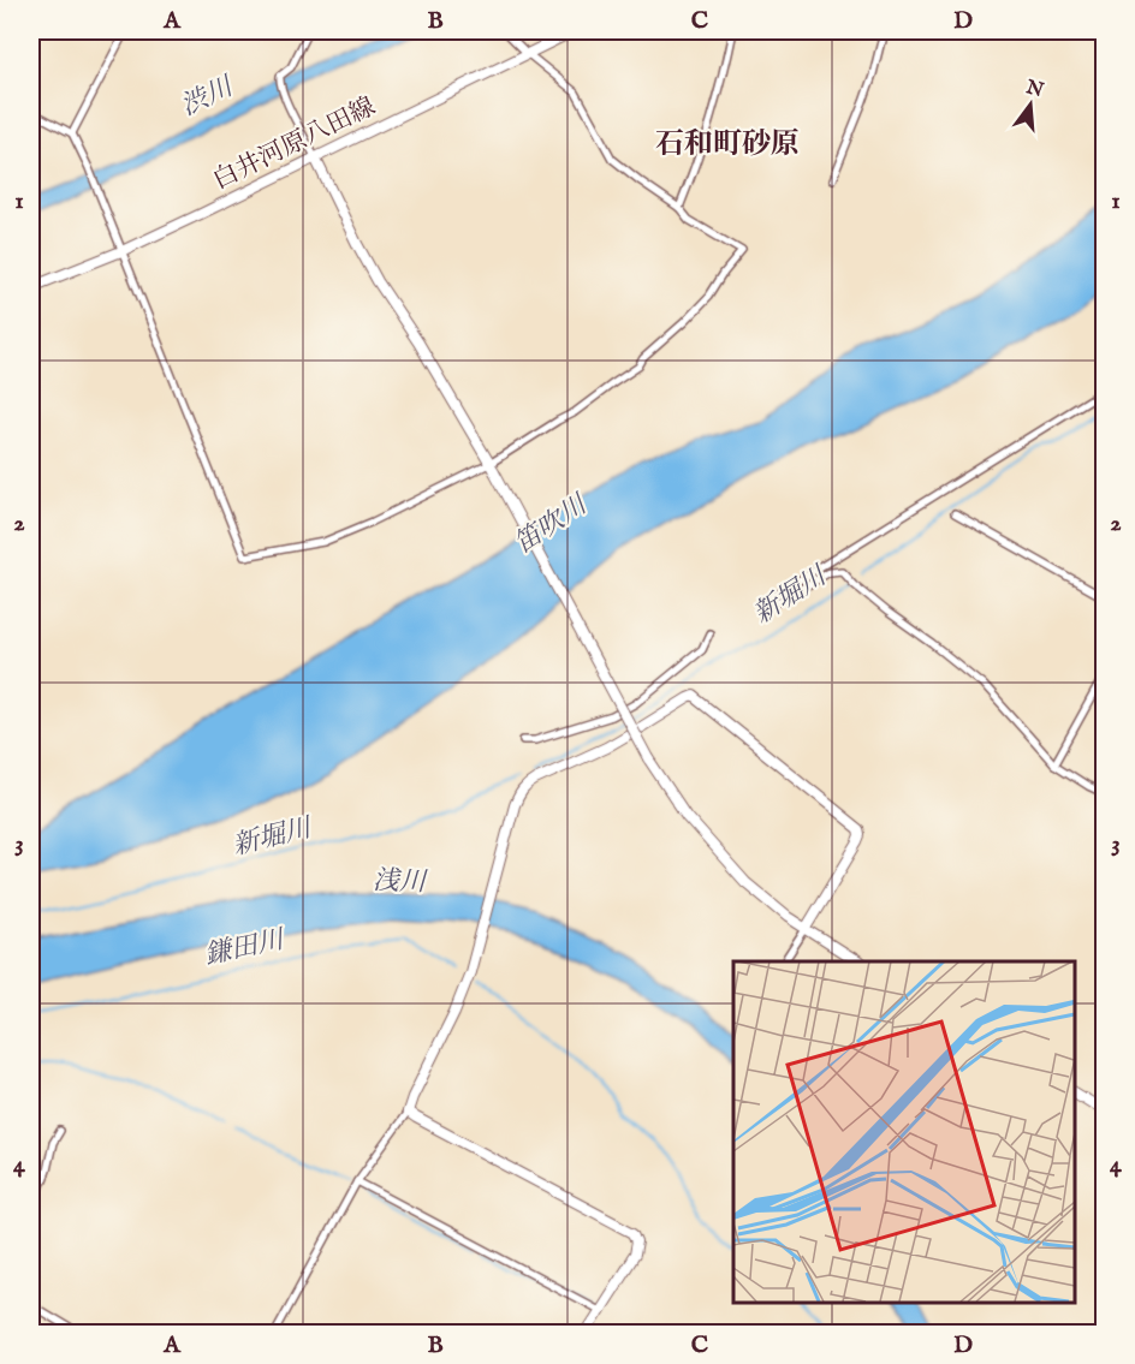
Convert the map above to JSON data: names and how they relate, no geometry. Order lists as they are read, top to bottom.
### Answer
{
  "streets": {
    "street": ["白井河原八田線"]
  },
  "districts": ["石和町砂原"],
  "water": [
    "渋川",
    "笛吹川",
    "新堀川",
    "浅川",
    "鎌田川"
  ],
  "north": "top",
  "grid": {
    "columns": [
      "A",
      "B",
      "C",
      "D"
    ],
    "rows": [
      "1",
      "2",
      "3",
      "4"
    ]
  }
}
